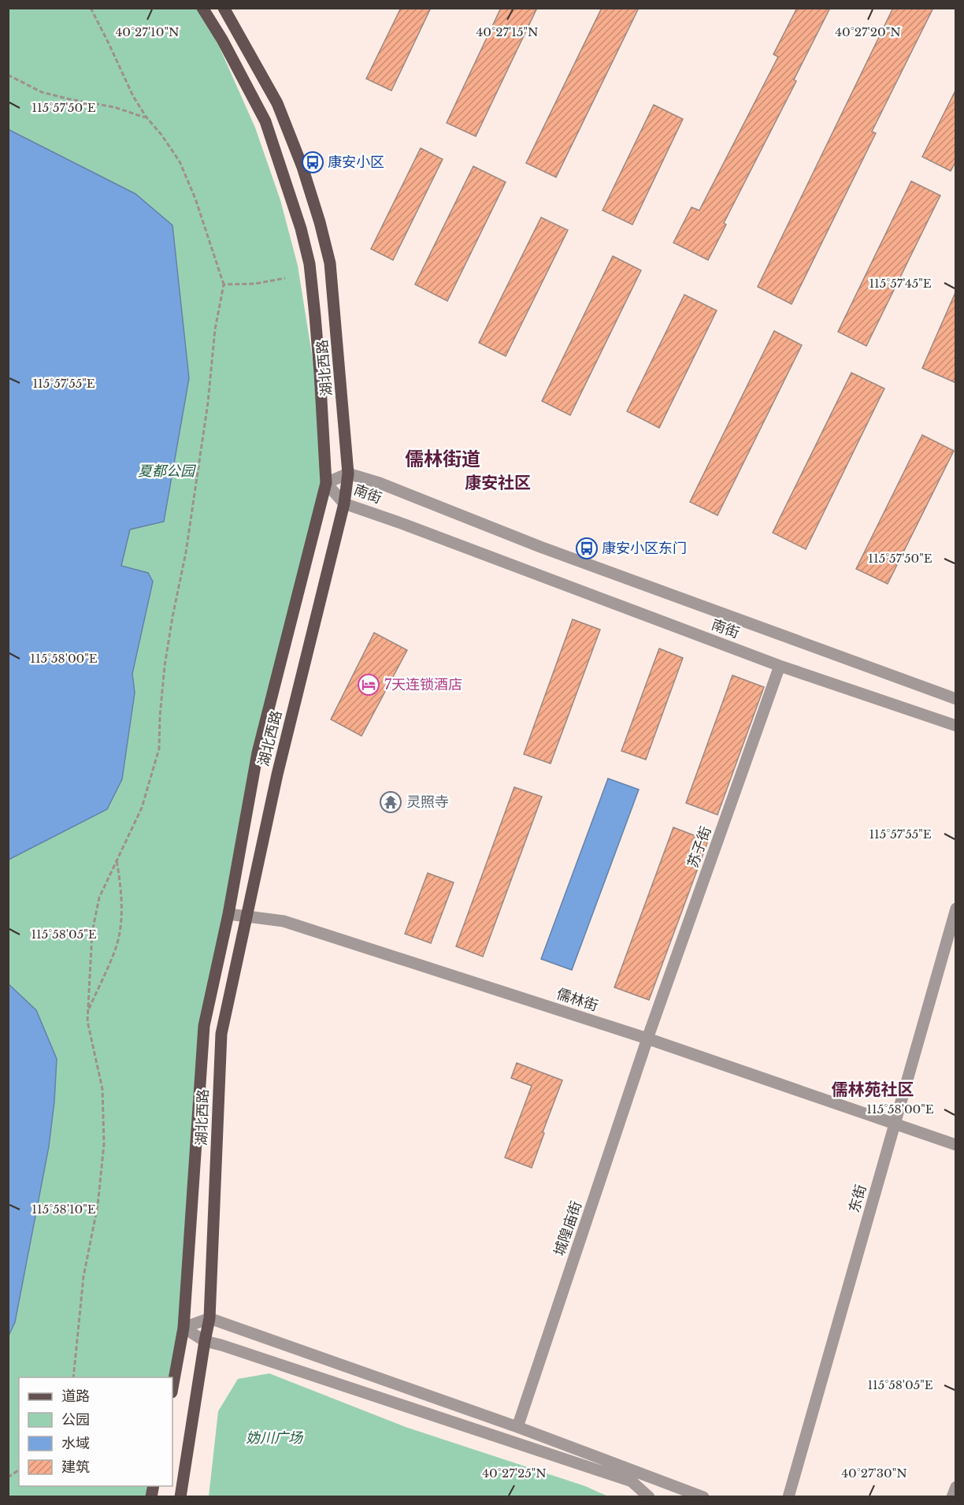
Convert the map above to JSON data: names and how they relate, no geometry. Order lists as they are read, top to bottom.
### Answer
{
  "streets": {
    "main road": ["湖北西路"],
    "street": [
      "南街",
      "苏子街",
      "儒林街",
      "东街",
      "城隍庙街"
    ]
  },
  "crossings": [
    ["湖北西路", "南街"],
    ["湖北西路", "儒林街"],
    ["南街", "苏子街"],
    ["苏子街", "儒林街"],
    ["苏子街", "城隍庙街"],
    ["儒林街", "东街"],
    ["儒林街", "城隍庙街"]
  ],
  "districts": ["儒林街道", "康安社区", "儒林苑社区"],
  "parks": ["夏都公园", "妫川广场"],
  "places": {
    "bus stop": ["康安小区", "康安小区东门"],
    "hotel": ["7天连锁酒店"],
    "temple": ["灵照寺"]
  },
  "legend": [
    "道路",
    "公园",
    "水域",
    "建筑"
  ],
  "coordinates": [
    "40°27'10\"N",
    "40°27'15\"N",
    "40°27'20\"N",
    "115°57'50\"E",
    "115°57'45\"E",
    "115°57'55\"E",
    "115°58'00\"E",
    "115°58'05\"E",
    "115°58'10\"E",
    "40°27'25\"N",
    "40°27'30\"N"
  ]
}
